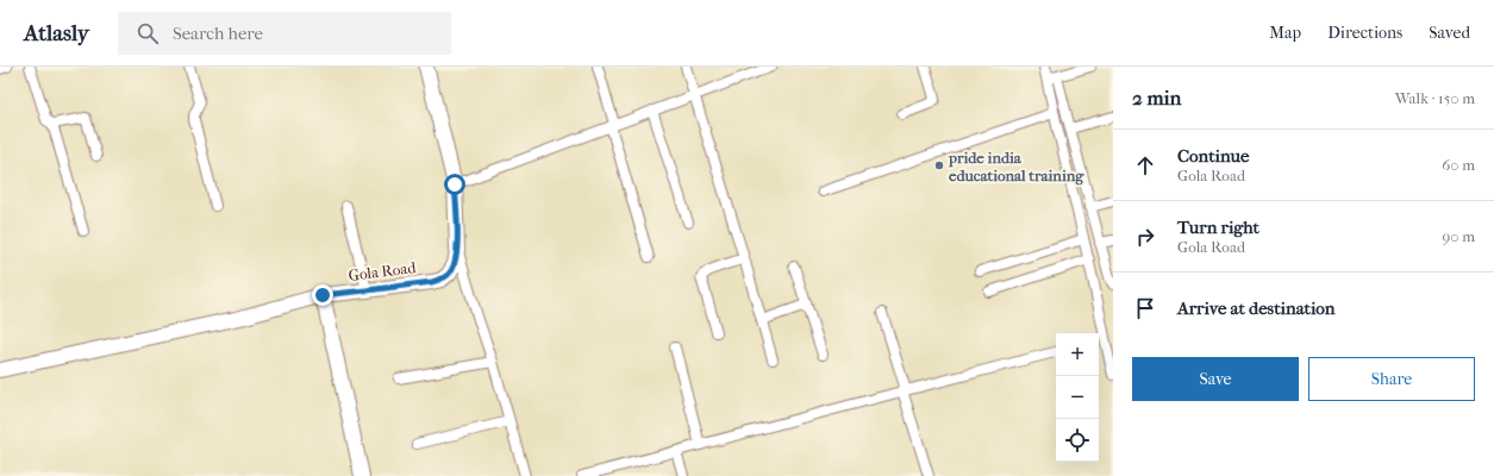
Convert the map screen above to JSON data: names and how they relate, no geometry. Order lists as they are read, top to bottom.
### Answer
{
  "streets": {
    "street": ["Gola Road"]
  },
  "places": ["pride india educational training"],
  "page": {
    "header": "Atlasly",
    "search": "Search here",
    "nav": ["Map", "Directions", "Saved"],
    "heading": ["2 min", "Walk · 150 m"],
    "list": [
      ["Continue", "Gola Road", "60 m"],
      ["Turn right", "Gola Road", "90 m"],
      "Arrive at destination"
    ],
    "map_buttons": ["+", "−"],
    "buttons": ["Save", "Share"]
  }
}
